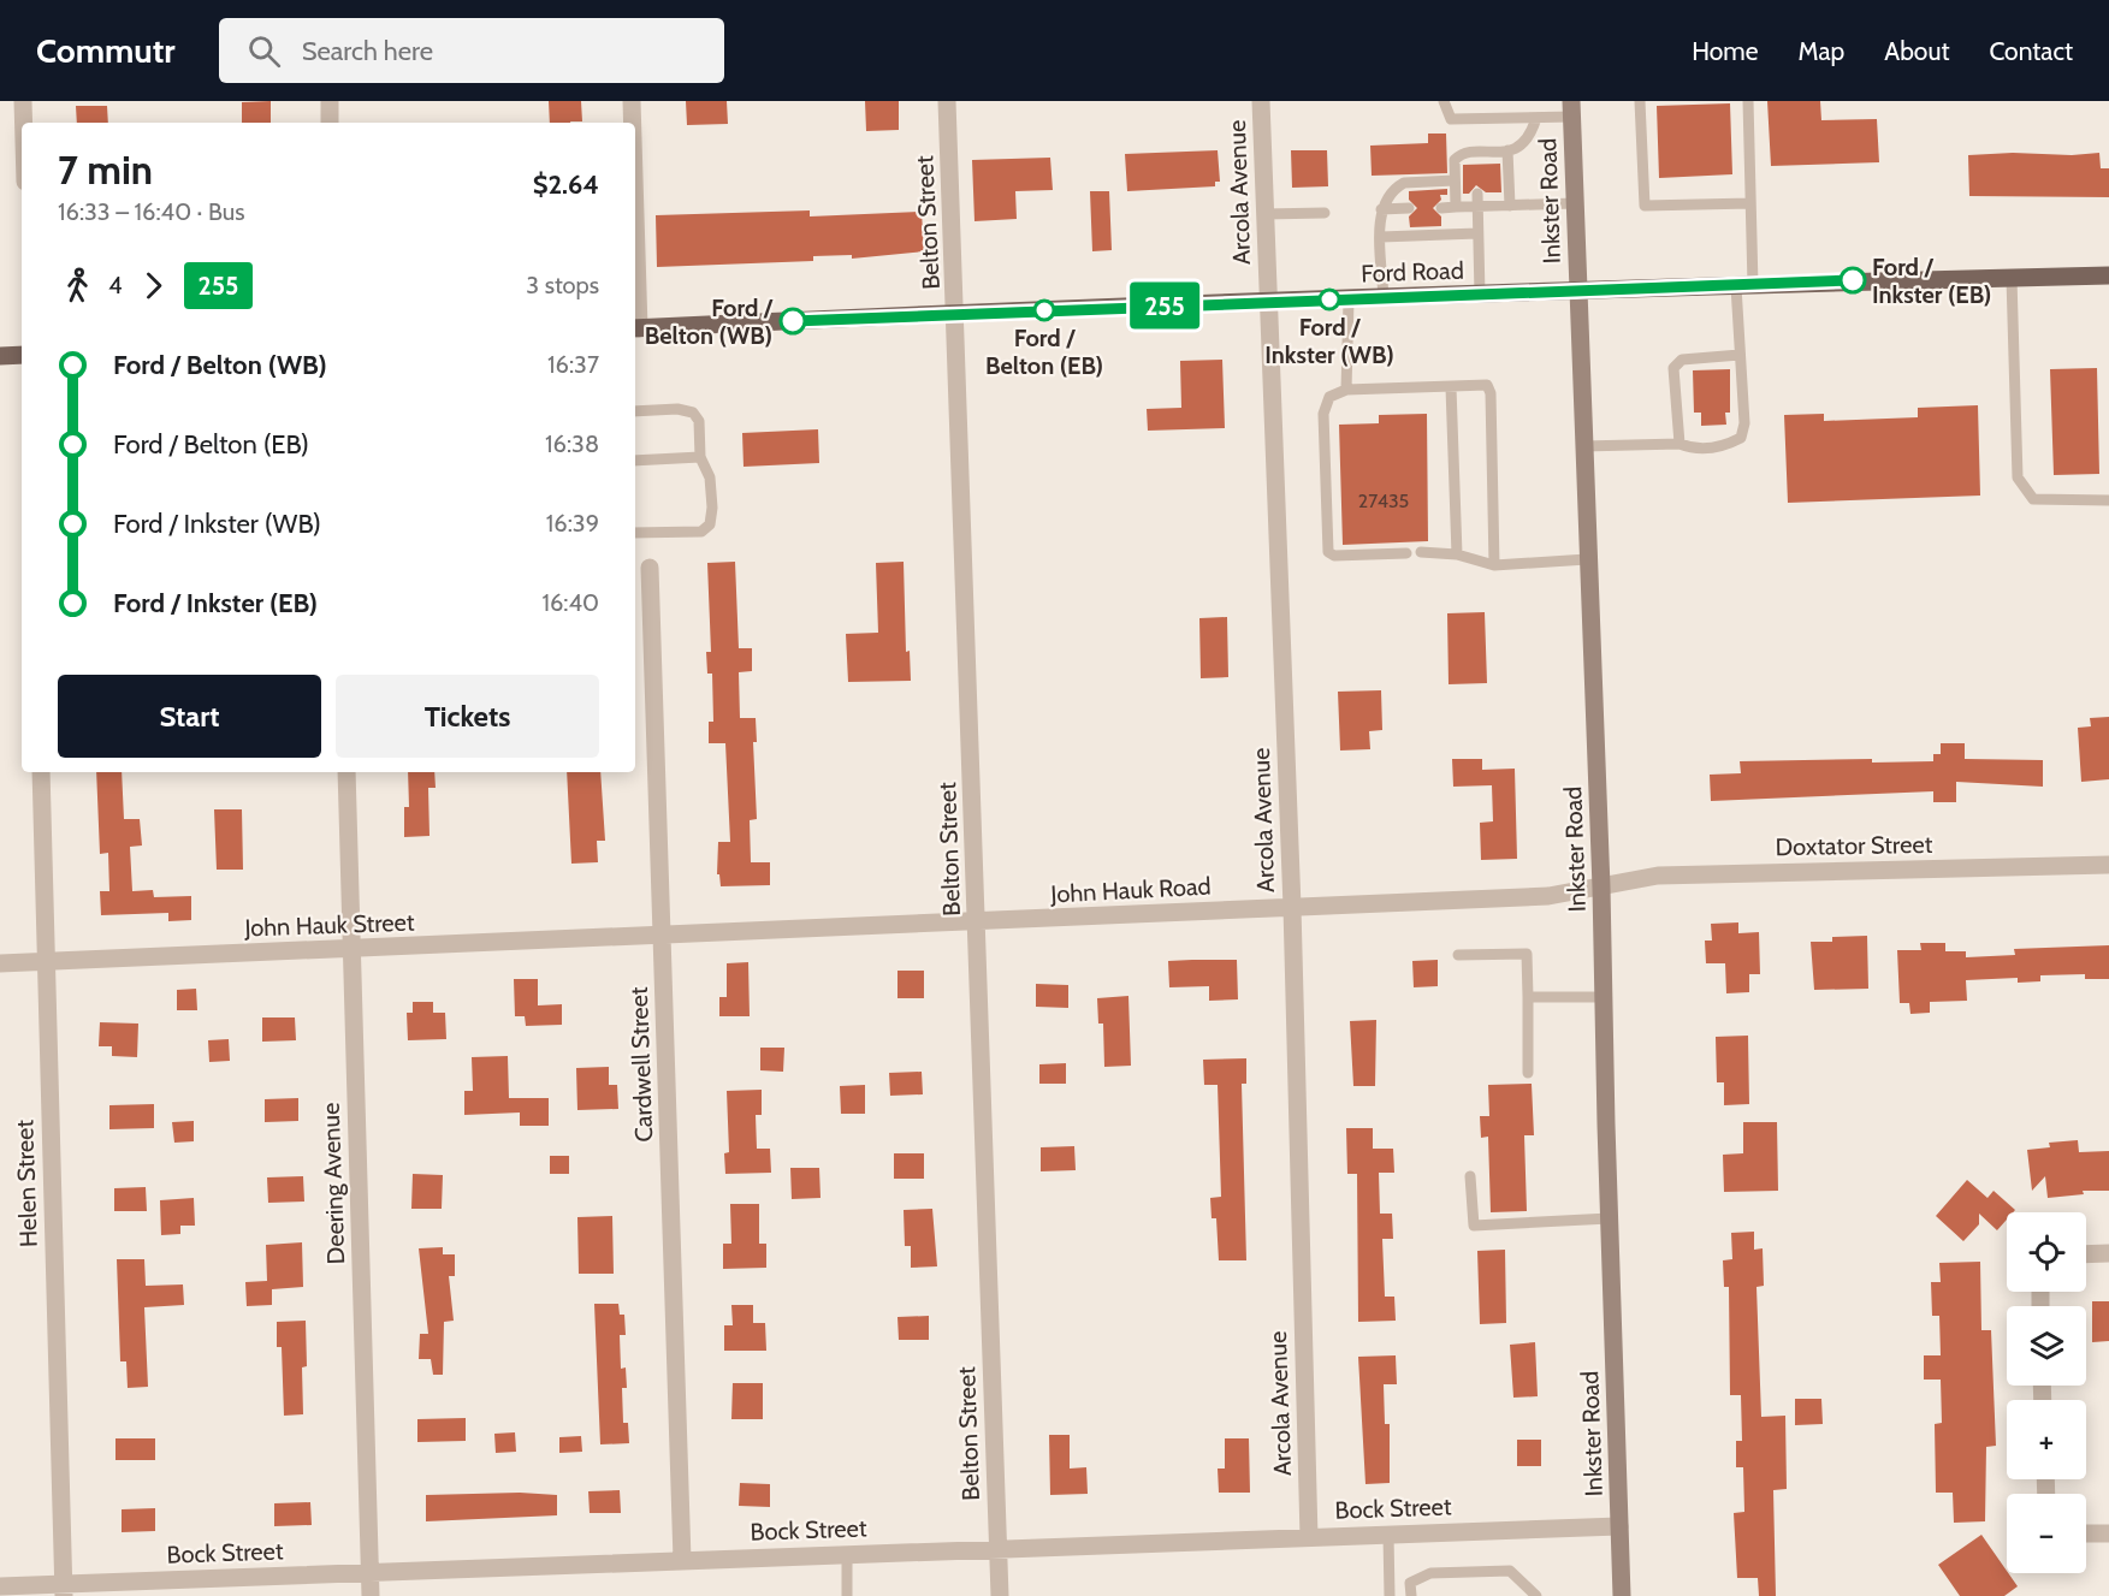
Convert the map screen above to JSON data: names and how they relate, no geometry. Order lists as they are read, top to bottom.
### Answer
{
  "streets": {
    "main road": ["Inkster Road", "Ford Road"],
    "street": [
      "Arcola Avenue",
      "Belton Street",
      "Doxtator Street",
      "John Hauk Road",
      "John Hauk Street",
      "Cardwell Street",
      "Helen Street",
      "Deering Avenue",
      "Bock Street"
    ]
  },
  "crossings": [
    ["Arcola Avenue", "Ford Road"],
    ["Arcola Avenue", "John Hauk Road"],
    ["Arcola Avenue", "Bock Street"],
    ["Inkster Road", "Ford Road"],
    ["Inkster Road", "Doxtator Street"],
    ["Inkster Road", "John Hauk Road"],
    ["Inkster Road", "Bock Street"],
    ["Belton Street", "Ford Road"],
    ["Belton Street", "John Hauk Road"],
    ["Belton Street", "Bock Street"],
    ["Doxtator Street", "John Hauk Road"],
    ["John Hauk Road", "John Hauk Street"],
    ["John Hauk Road", "Cardwell Street"],
    ["John Hauk Street", "Cardwell Street"],
    ["John Hauk Street", "Helen Street"],
    ["John Hauk Street", "Deering Avenue"],
    ["Cardwell Street", "Bock Street"],
    ["Helen Street", "Bock Street"],
    ["Deering Avenue", "Bock Street"]
  ],
  "places": [
    "Ford / Inkster (EB)",
    "Ford / Inkster (WB)",
    "Ford / Belton (EB)",
    "Ford / Belton (WB)"
  ],
  "lines": ["bus line 255"],
  "house_numbers": ["27435"],
  "page": {
    "header": "Commutr",
    "search": "Search here",
    "nav": [
      "Home",
      "Map",
      "About",
      "Contact"
    ],
    "on_map": "255",
    "heading": ["7 min", "16:33 – 16:40 · Bus", "$2.64"],
    "legs": ["4", "255", "3 stops"],
    "list": [
      {
        "name": "Ford / Belton (WB)",
        "value": "16:37"
      },
      {
        "name": "Ford / Belton (EB)",
        "value": "16:38"
      },
      {
        "name": "Ford / Inkster (WB)",
        "value": "16:39"
      },
      {
        "name": "Ford / Inkster (EB)",
        "value": "16:40"
      }
    ],
    "buttons": ["Start", "Tickets"],
    "map_buttons": ["+", "−"]
  }
}
